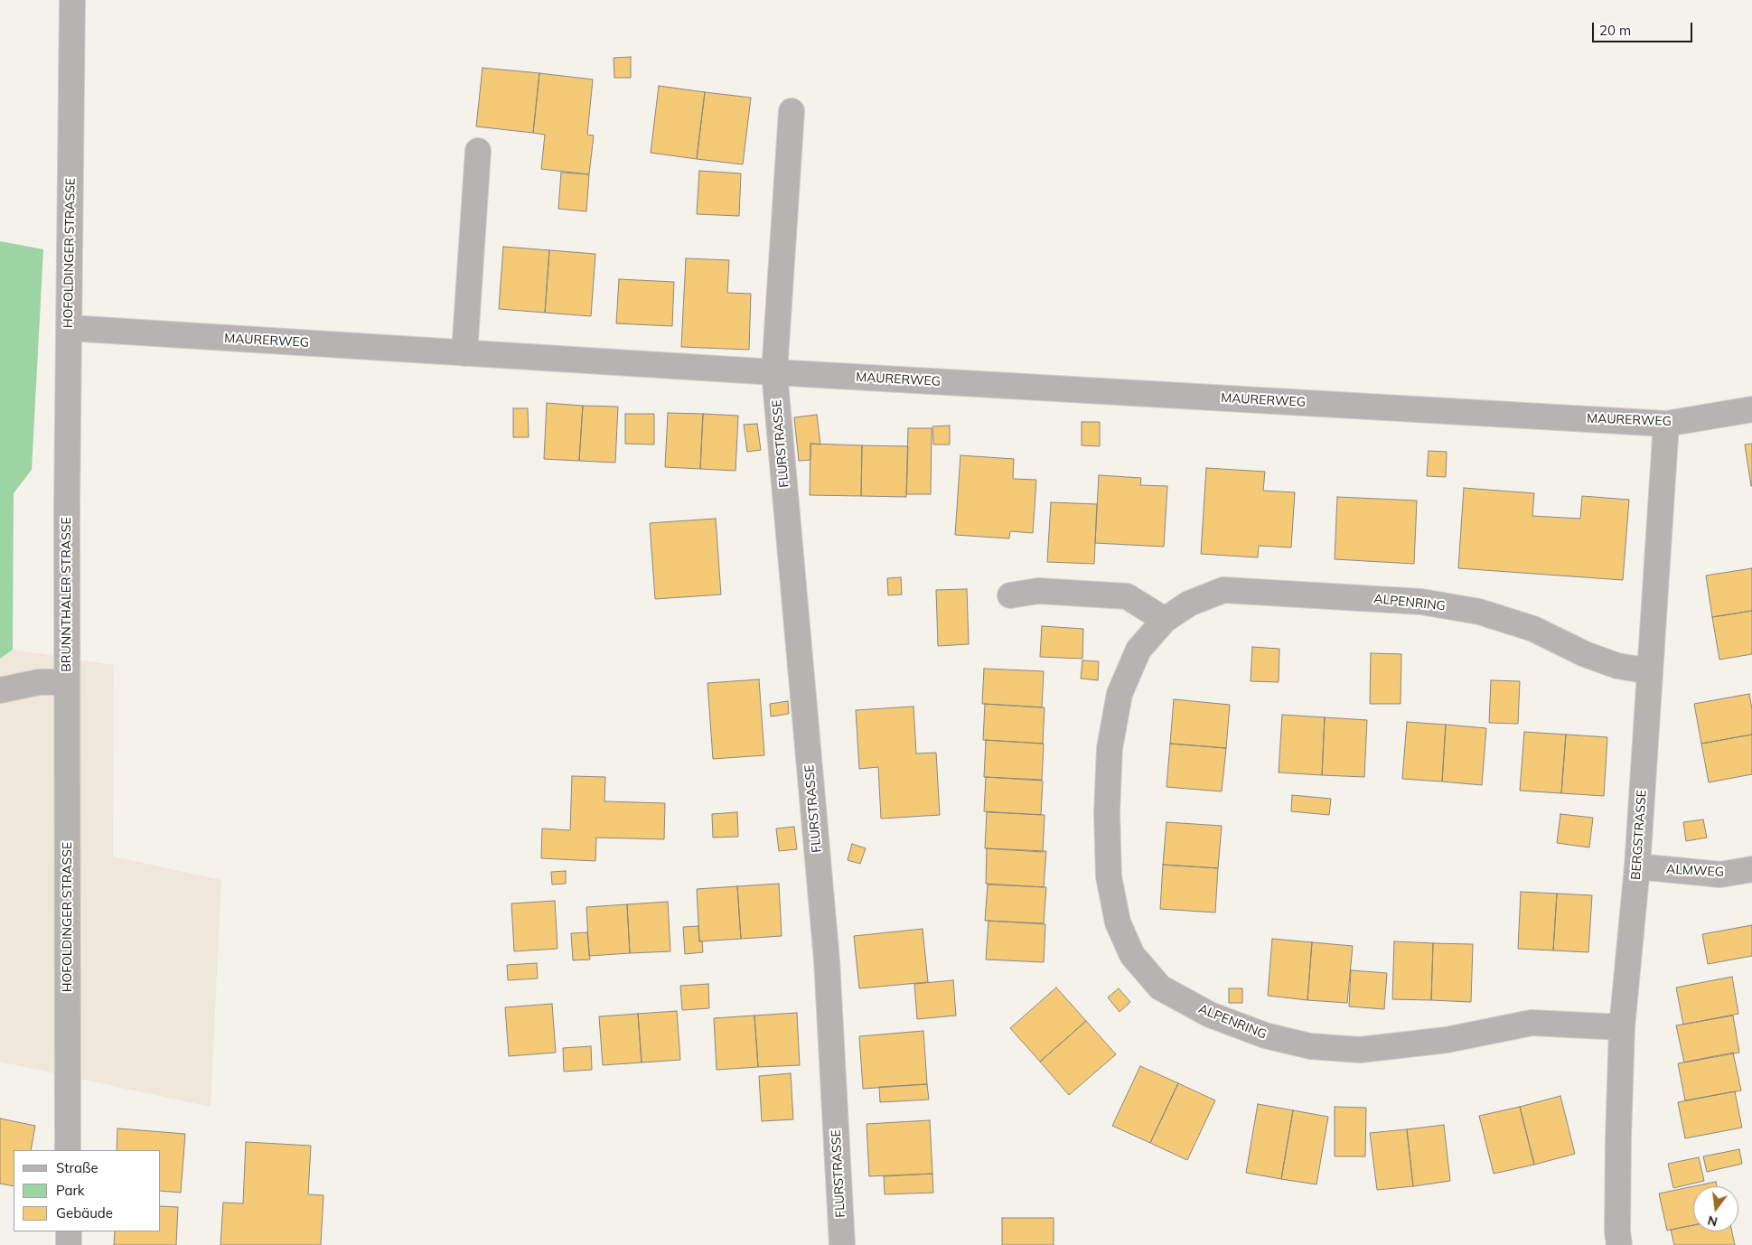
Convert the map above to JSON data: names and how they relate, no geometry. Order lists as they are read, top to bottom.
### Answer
{
  "streets": {
    "street": [
      "HOFOLDINGER STRASSE",
      "MAURERWEG",
      "FLURSTRASSE",
      "BRUNNTHALER STRASSE",
      "ALPENRING",
      "BERGSTRASSE",
      "ALMWEG"
    ]
  },
  "crossings": [
    ["HOFOLDINGER STRASSE", "MAURERWEG"],
    ["HOFOLDINGER STRASSE", "BRUNNTHALER STRASSE"],
    ["MAURERWEG", "FLURSTRASSE"],
    ["MAURERWEG", "BERGSTRASSE"],
    ["ALPENRING", "BERGSTRASSE"],
    ["BERGSTRASSE", "ALMWEG"]
  ],
  "legend": ["Straße", "Park", "Gebäude"],
  "scale_bar": "20 m",
  "north": "bottom"
}
